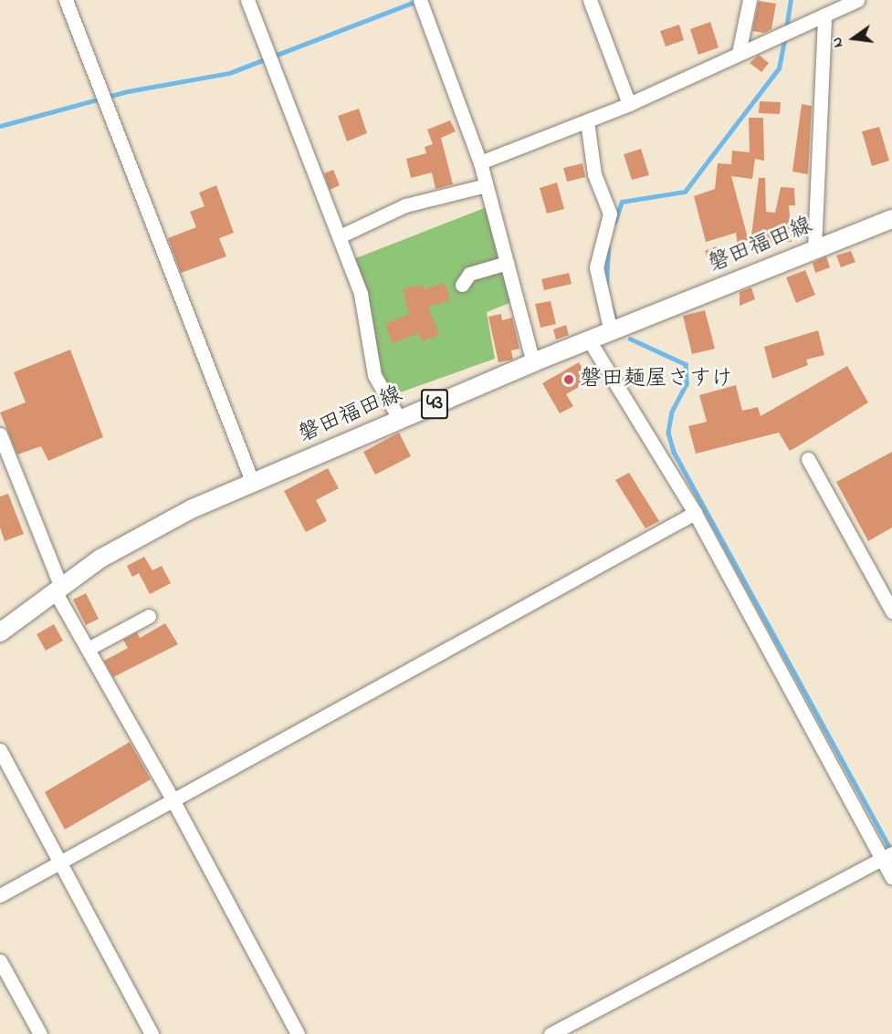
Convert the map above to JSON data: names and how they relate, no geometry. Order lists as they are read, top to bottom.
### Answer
{
  "streets": {
    "main road": ["磐田福田線", "43"]
  },
  "places": ["磐田麺屋さすけ"],
  "north": "left"
}
